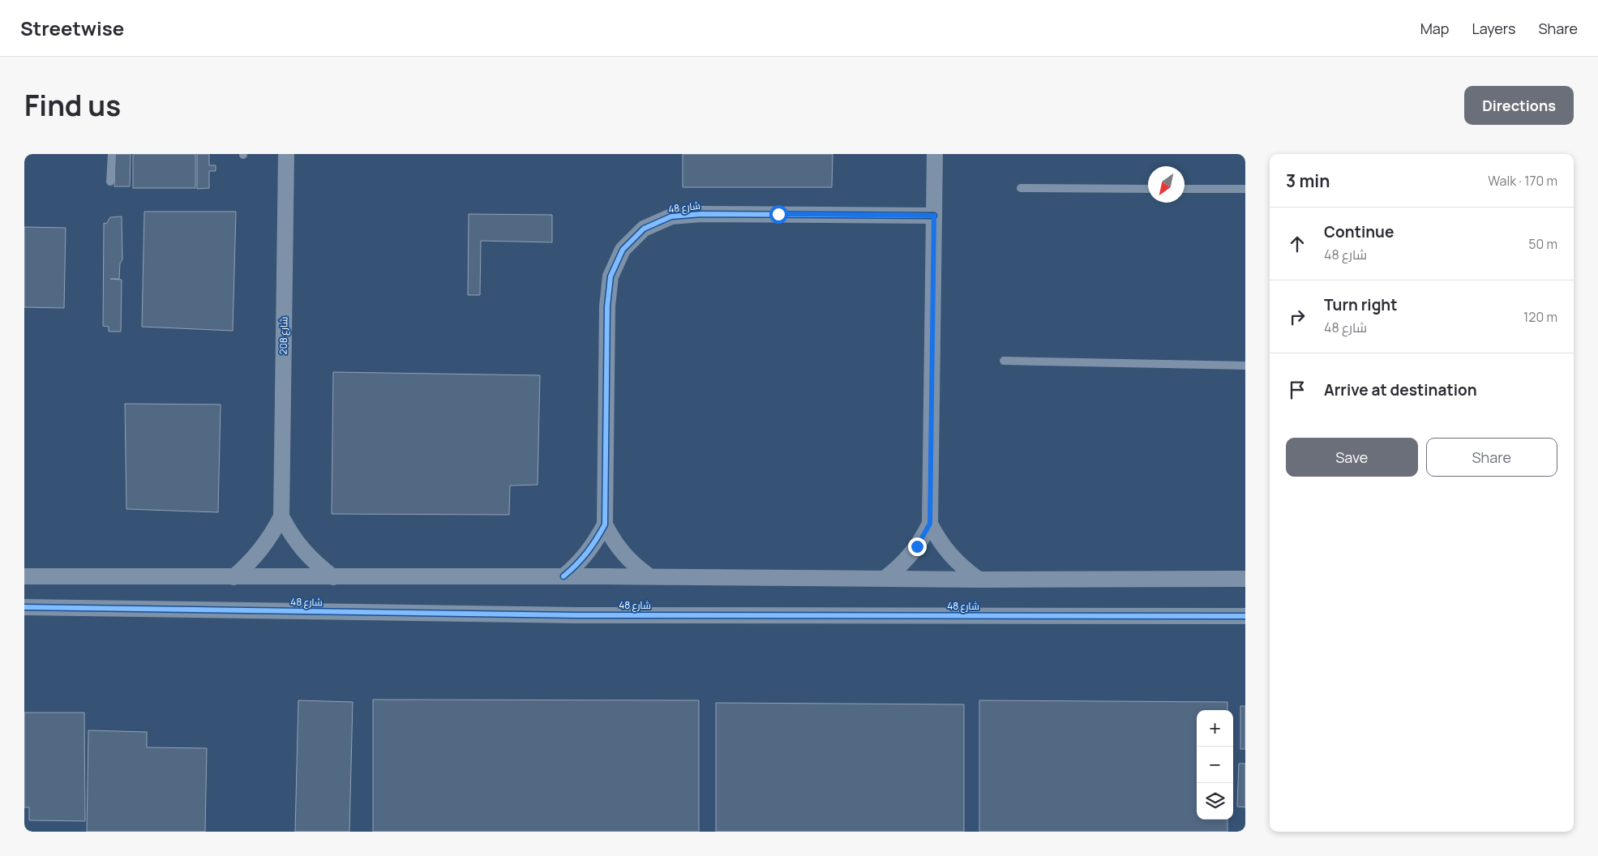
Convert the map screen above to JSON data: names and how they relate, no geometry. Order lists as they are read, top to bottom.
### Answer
{
  "streets": {
    "street": ["شارع 48", "شارع 208"]
  },
  "north": "bottom left",
  "page": {
    "header": "Streetwise",
    "nav": ["Map", "Layers", "Share"],
    "title": "Find us",
    "buttons": [
      "Directions",
      ["Save", "Share"]
    ],
    "heading": ["3 min", "Walk · 170 m"],
    "list": [
      ["Continue", "شارع 48", "50 m"],
      ["Turn right", "شارع 48", "120 m"],
      "Arrive at destination"
    ],
    "map_buttons": ["+", "−"]
  }
}
